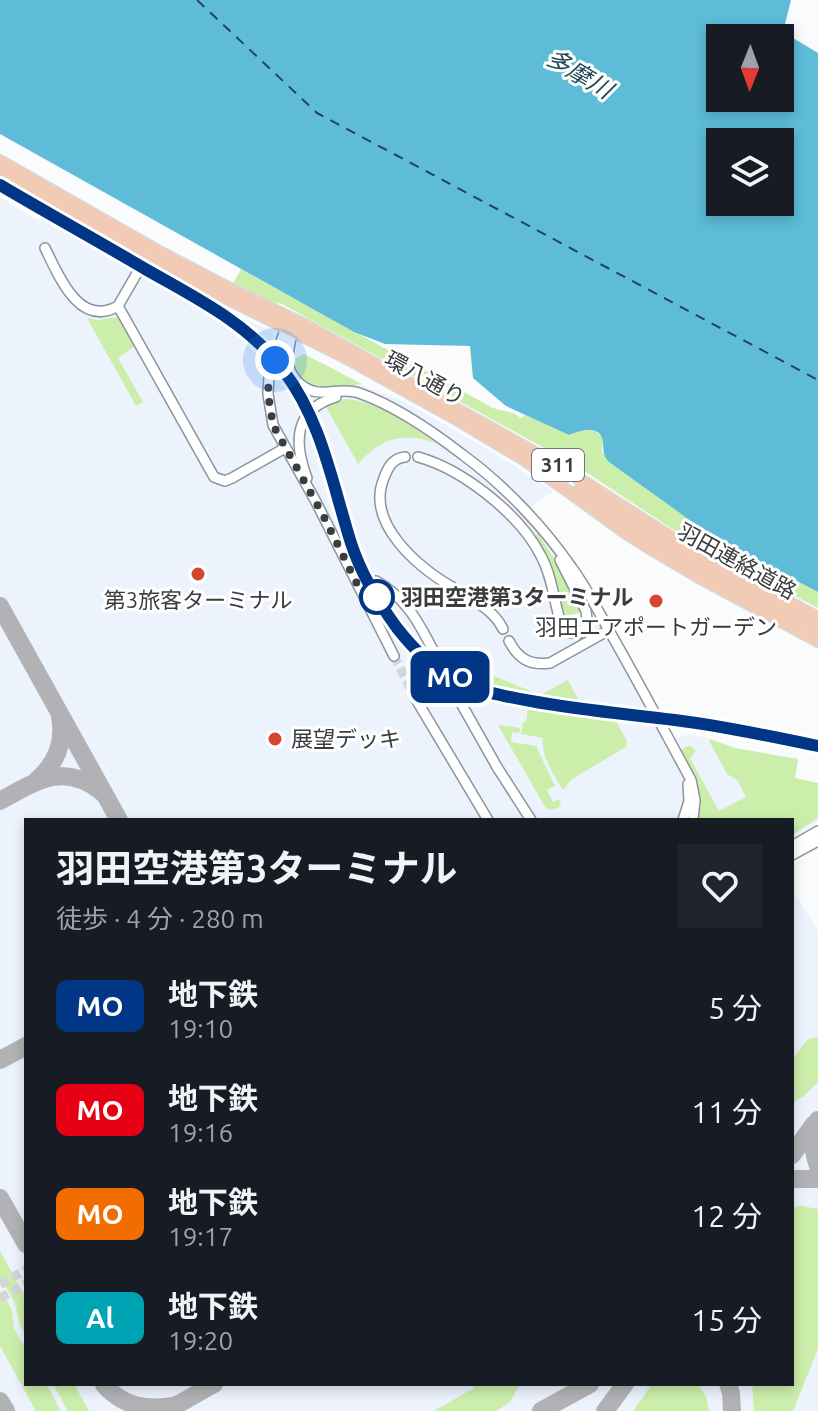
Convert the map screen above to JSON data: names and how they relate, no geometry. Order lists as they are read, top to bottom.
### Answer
{
  "streets": {
    "main road": ["環八通り", "311", "羽田連絡道路"]
  },
  "water": ["多摩川"],
  "places": [
    "第3旅客ターミナル",
    "羽田空港第3ターミナル",
    "羽田エアポートガーデン",
    "展望デッキ"
  ],
  "lines": ["metro line MO"],
  "north": "bottom",
  "page": {
    "on_map": "MO",
    "heading": ["羽田空港第3ターミナル", "徒歩 · 4 分 · 280 m"],
    "list": [
      {
        "mark": "MO",
        "name": "地下鉄",
        "note": "19:10",
        "value": "5 分"
      },
      {
        "mark": "MO",
        "name": "地下鉄",
        "note": "19:16",
        "value": "11 分"
      },
      {
        "mark": "MO",
        "name": "地下鉄",
        "note": "19:17",
        "value": "12 分"
      },
      {
        "mark": "Al",
        "name": "地下鉄",
        "note": "19:20",
        "value": "15 分"
      }
    ]
  }
}
